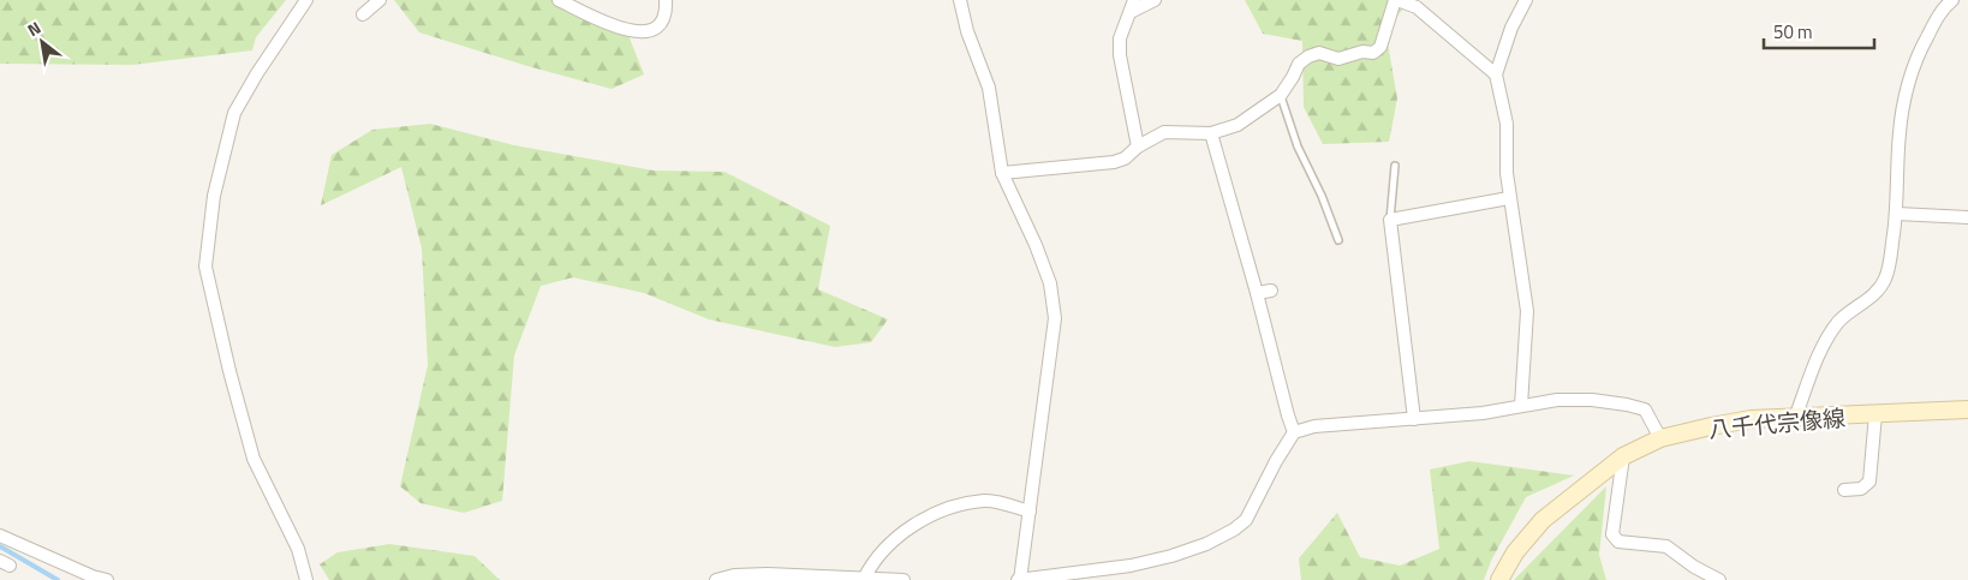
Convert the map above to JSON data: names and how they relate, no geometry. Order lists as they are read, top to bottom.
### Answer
{
  "streets": {
    "main road": ["八千代宗像線"]
  },
  "scale_bar": "50 m",
  "north": "top left"
}
